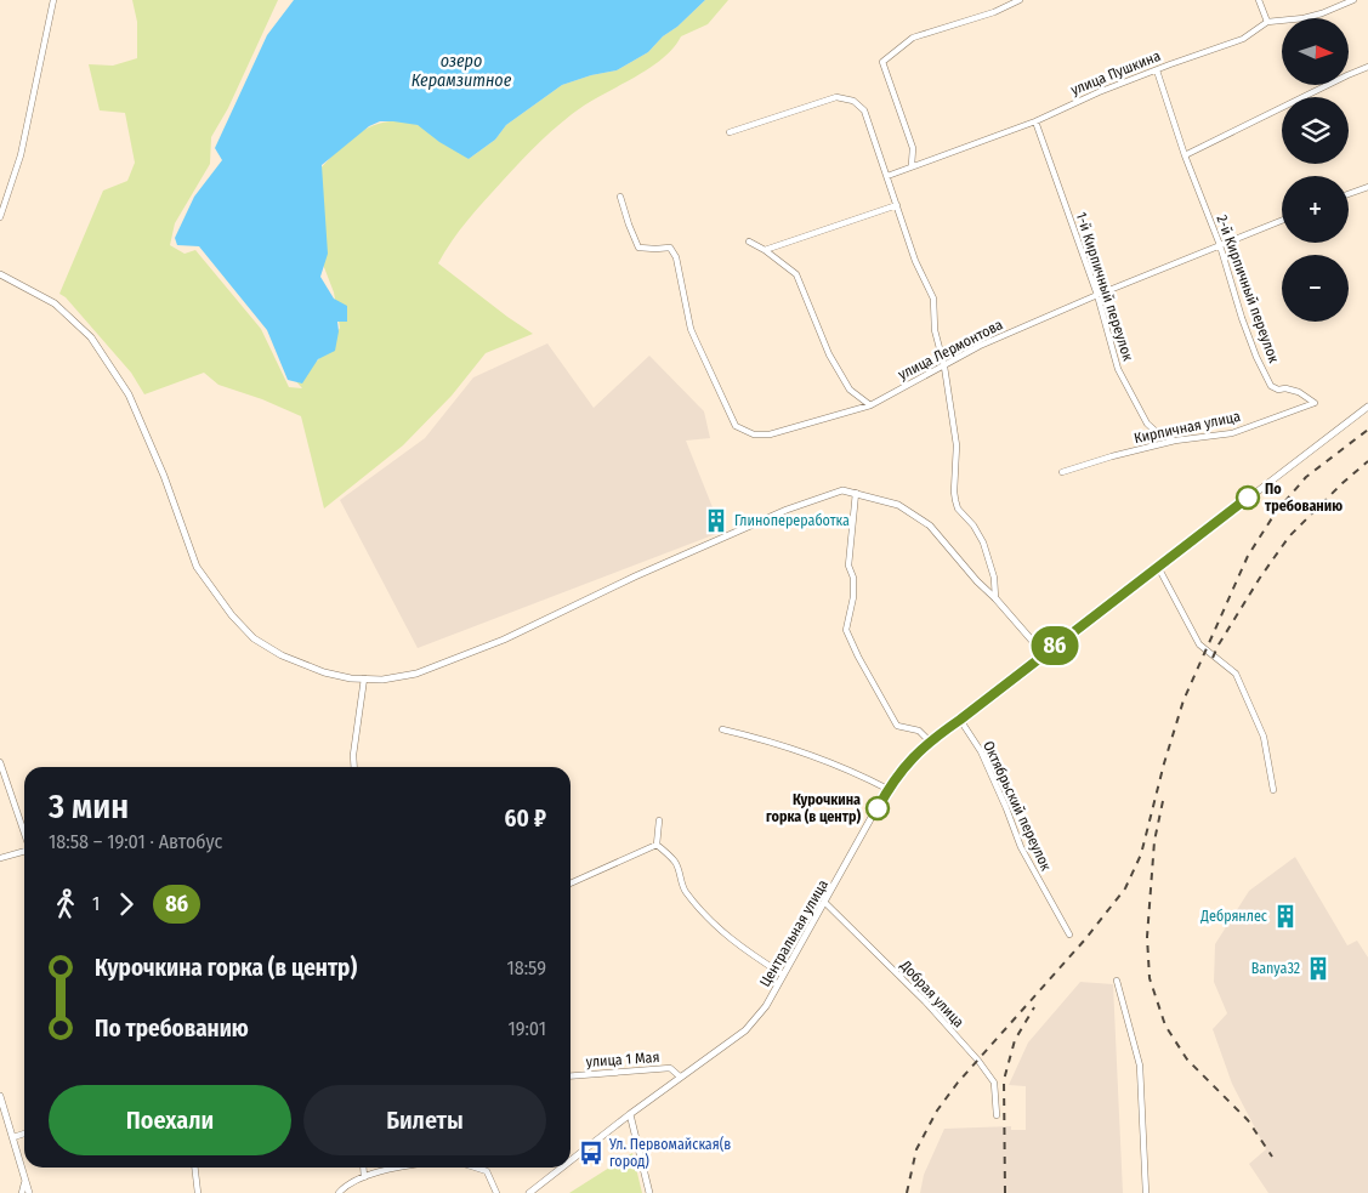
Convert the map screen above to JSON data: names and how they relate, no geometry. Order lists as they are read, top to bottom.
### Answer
{
  "streets": {
    "street": [
      "улица Пушкина",
      "1-й Кирпичный переулок",
      "2-й Кирпичный переулок",
      "улица Лермонтова",
      "Кирпичная улица",
      "Октябрьский переулок",
      "Центральная улица",
      "Добрая улица",
      "улица 1 Мая"
    ]
  },
  "crossings": [
    ["улица Пушкина", "1-й Кирпичный переулок"],
    ["улица Пушкина", "2-й Кирпичный переулок"],
    ["1-й Кирпичный переулок", "улица Лермонтова"],
    ["1-й Кирпичный переулок", "Кирпичная улица"],
    ["2-й Кирпичный переулок", "улица Лермонтова"],
    ["2-й Кирпичный переулок", "Кирпичная улица"],
    ["Октябрьский переулок", "Центральная улица"],
    ["Центральная улица", "Добрая улица"],
    ["Центральная улица", "улица 1 Мая"]
  ],
  "water": ["озеро Керамзитное"],
  "places": {
    "other": ["По требованию", "Курочкина горка (в центр)"],
    "building": ["Глинопереработка", "Дебрянлес", "Banya32"],
    "bus stop": ["Ул. Первомайская(в город)"]
  },
  "lines": ["bus line 8б"],
  "north": "right",
  "page": {
    "on_map": "8б",
    "map_buttons": ["+", "−"],
    "heading": ["3 мин", "18:58 – 19:01 · Автобус", "60 ₽"],
    "legs": ["1", "8б"],
    "list": [
      {
        "name": "Курочкина горка (в центр)",
        "value": "18:59"
      },
      {
        "name": "По требованию",
        "value": "19:01"
      }
    ],
    "buttons": ["Поехали", "Билеты"]
  }
}
